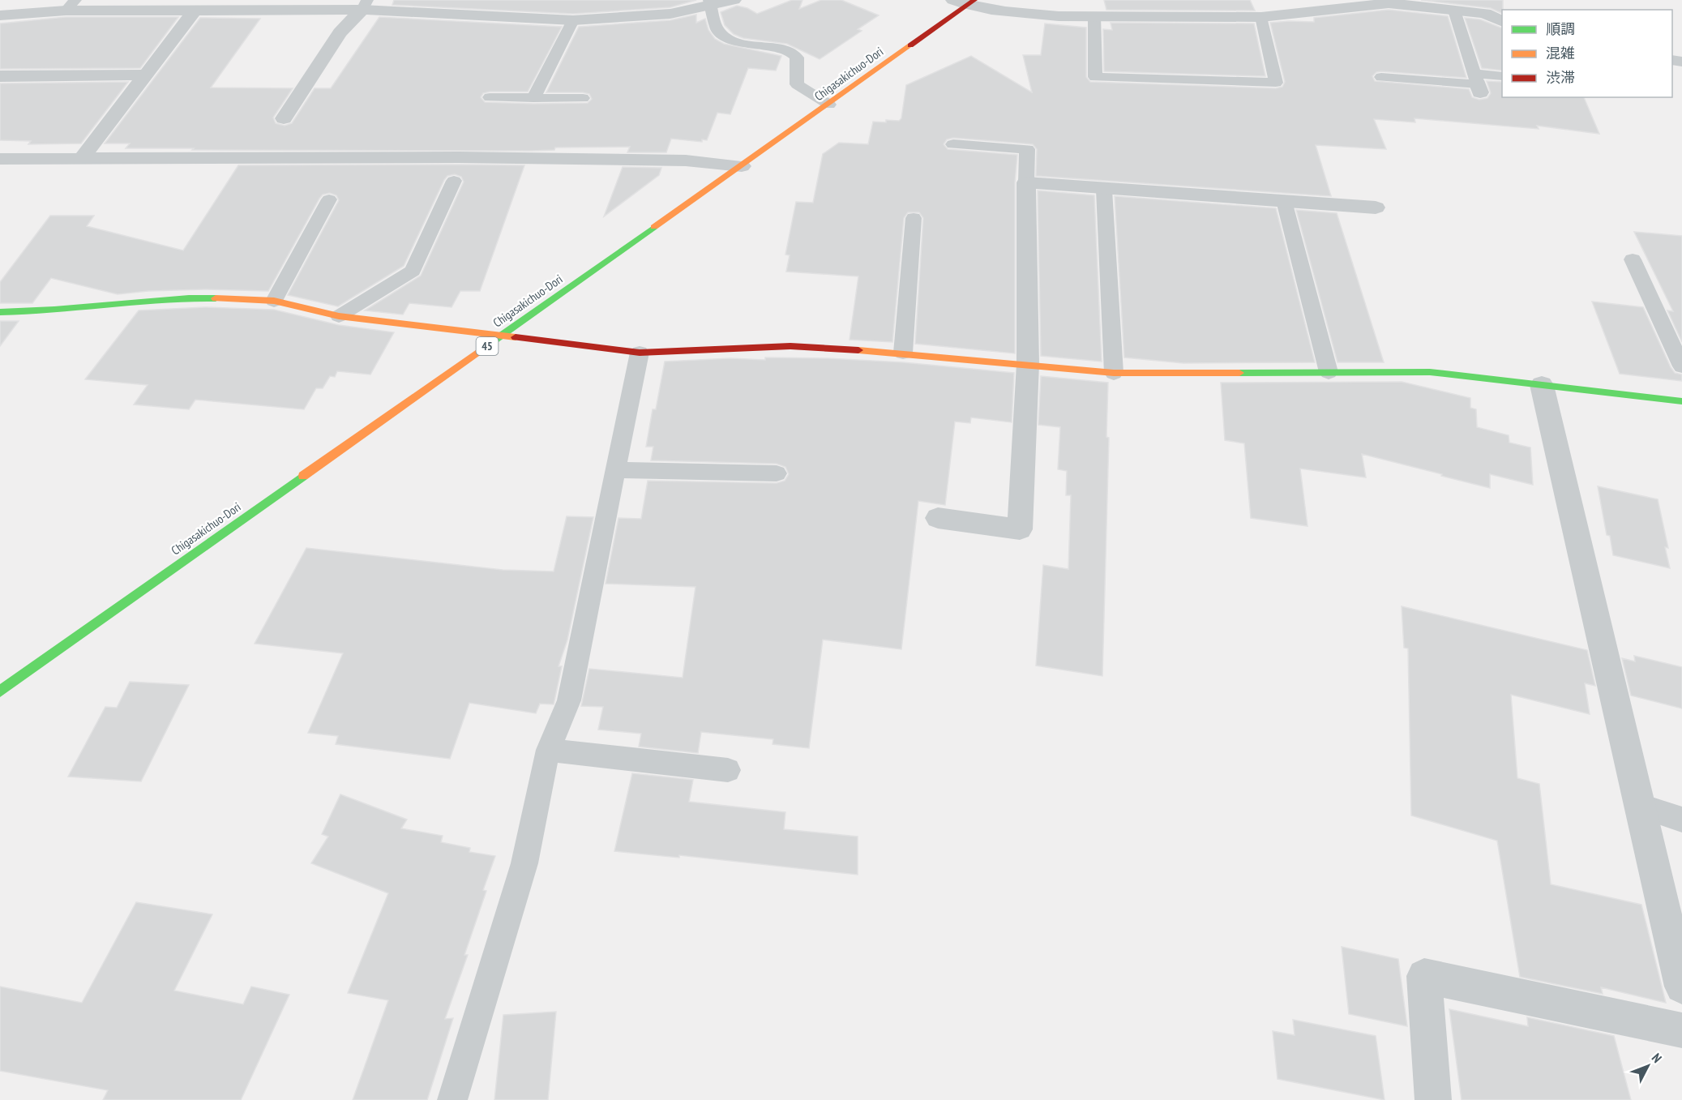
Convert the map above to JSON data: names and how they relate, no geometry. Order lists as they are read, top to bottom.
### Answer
{
  "streets": {
    "street": ["Chigasakichuo-Dori", "45"]
  },
  "legend": ["順調", "混雑", "渋滞"],
  "north": "top right"
}
